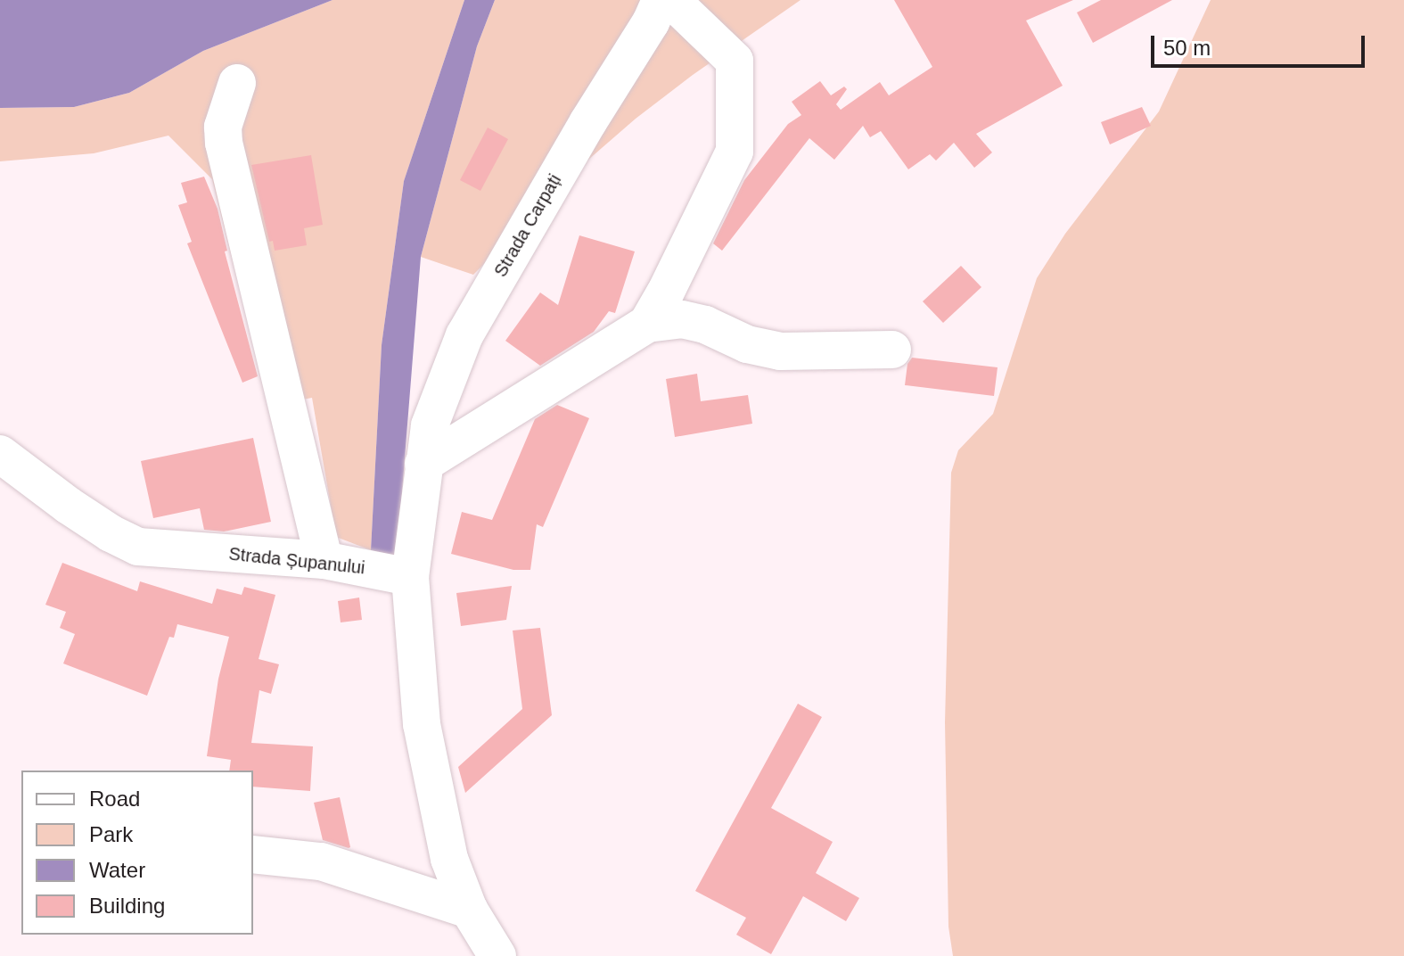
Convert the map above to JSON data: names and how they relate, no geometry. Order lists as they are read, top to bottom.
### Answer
{
  "streets": {
    "street": ["Strada Carpați", "Strada Șupanului"]
  },
  "crossings": [
    ["Strada Carpați", "Strada Șupanului"]
  ],
  "legend": [
    "Road",
    "Park",
    "Water",
    "Building"
  ],
  "scale_bar": "50 m"
}
